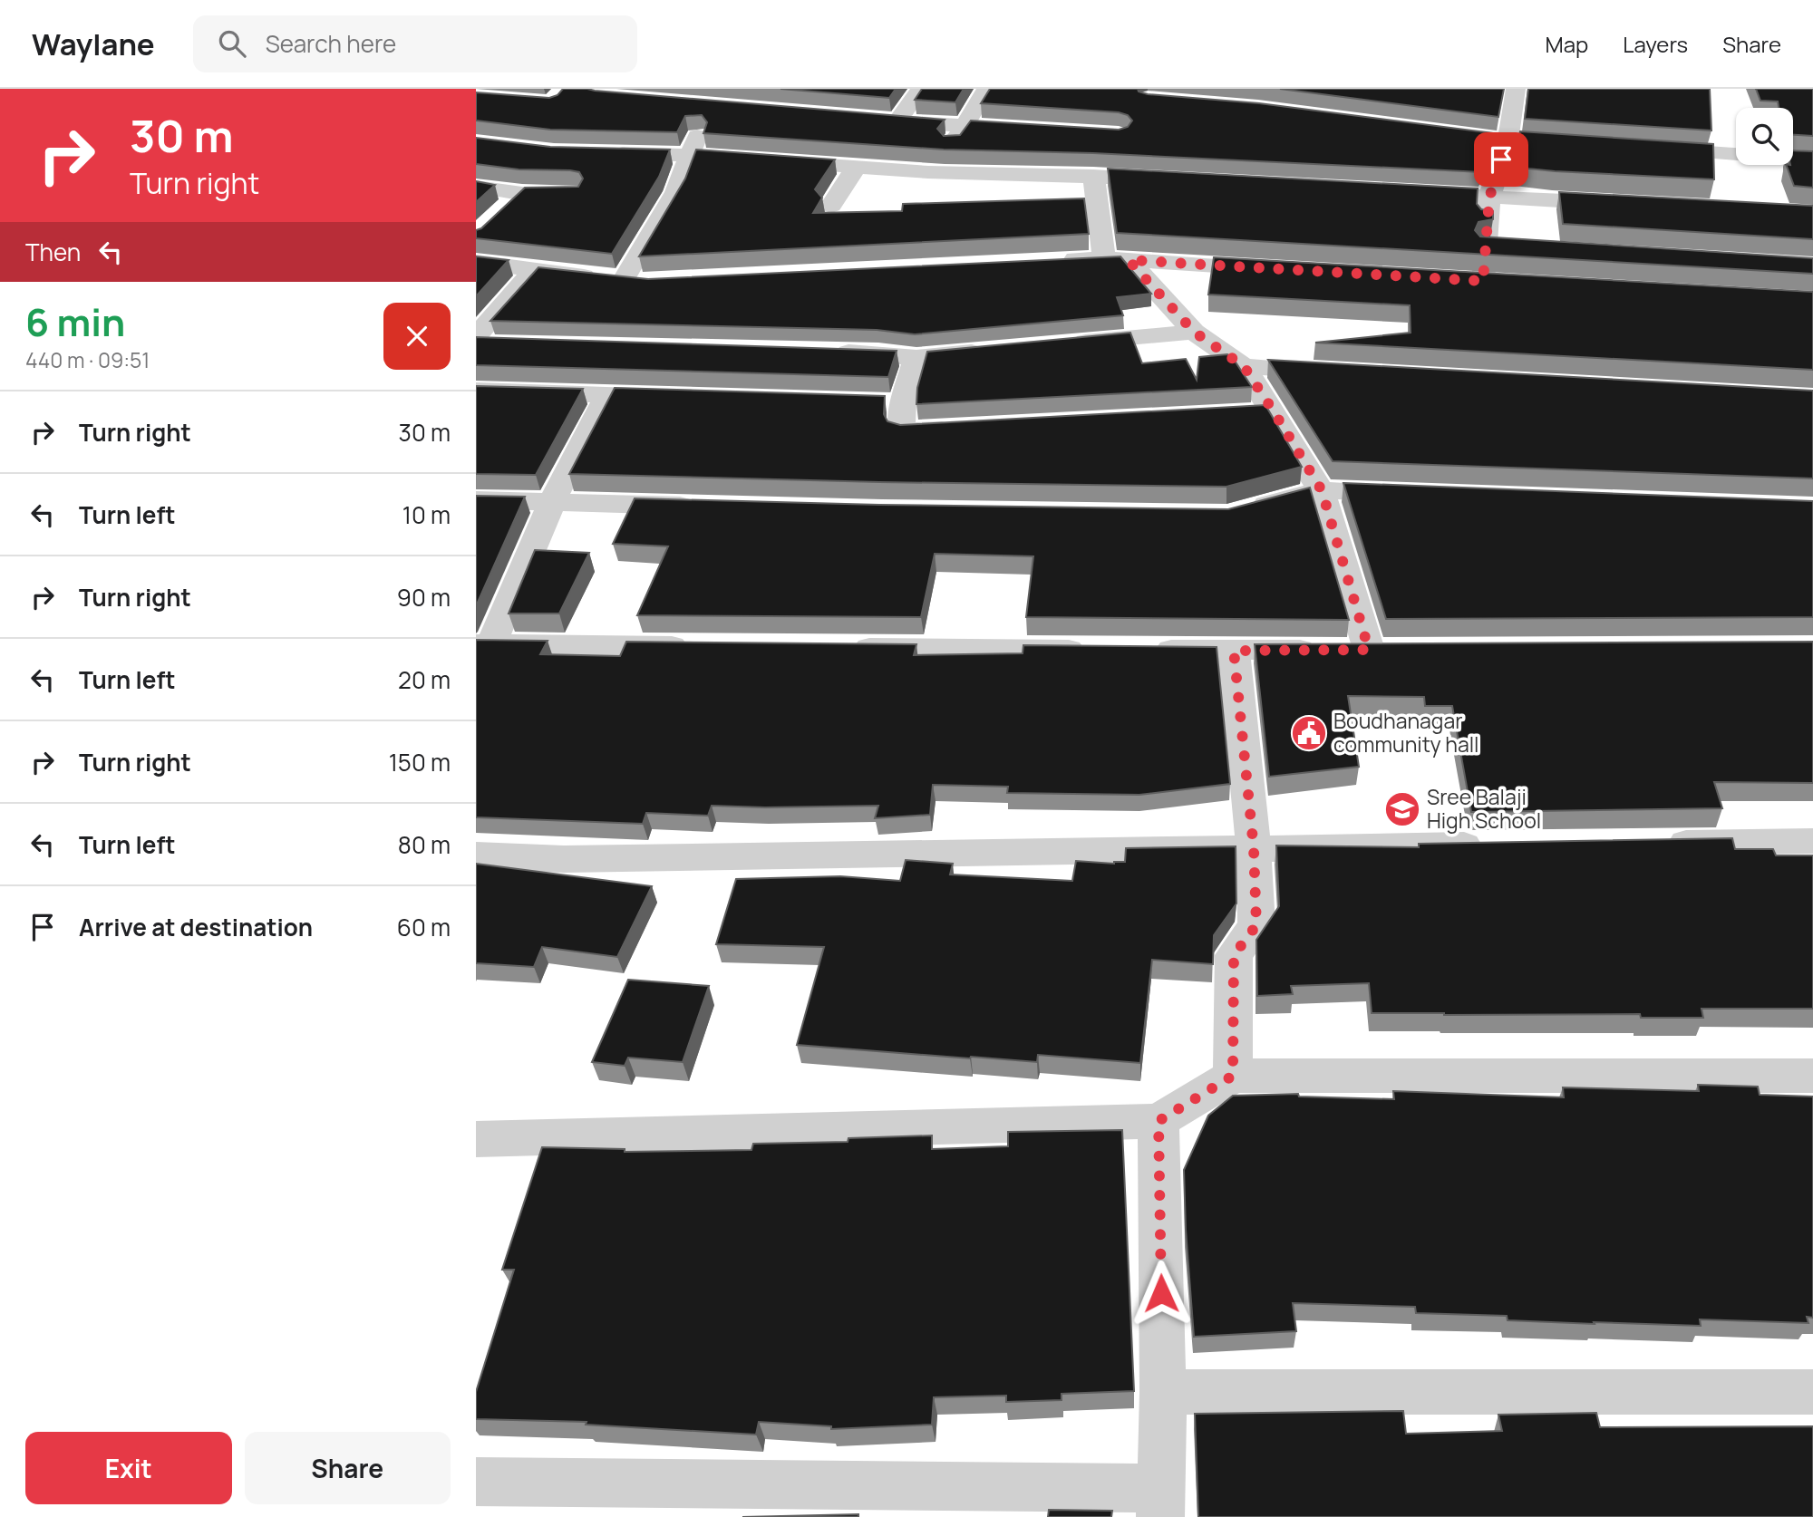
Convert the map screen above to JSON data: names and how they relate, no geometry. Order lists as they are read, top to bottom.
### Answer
{
  "places": {
    "public building": ["Boudhanagar community hall"],
    "school or university": ["Sree Balaji High School"]
  },
  "page": {
    "header": "Waylane",
    "search": "Search here",
    "nav": ["Map", "Layers", "Share"],
    "turn": ["30 m", "Turn right"],
    "then": "Then",
    "heading": ["6 min", "440 m · 09:51"],
    "list": [
      {
        "name": "Turn right",
        "value": "30 m"
      },
      {
        "name": "Turn left",
        "value": "10 m"
      },
      {
        "name": "Turn right",
        "value": "90 m"
      },
      {
        "name": "Turn left",
        "value": "20 m"
      },
      {
        "name": "Turn right",
        "value": "150 m"
      },
      {
        "name": "Turn left",
        "value": "80 m"
      },
      {
        "name": "Arrive at destination",
        "value": "60 m"
      }
    ],
    "buttons": ["Exit", "Share"]
  }
}
